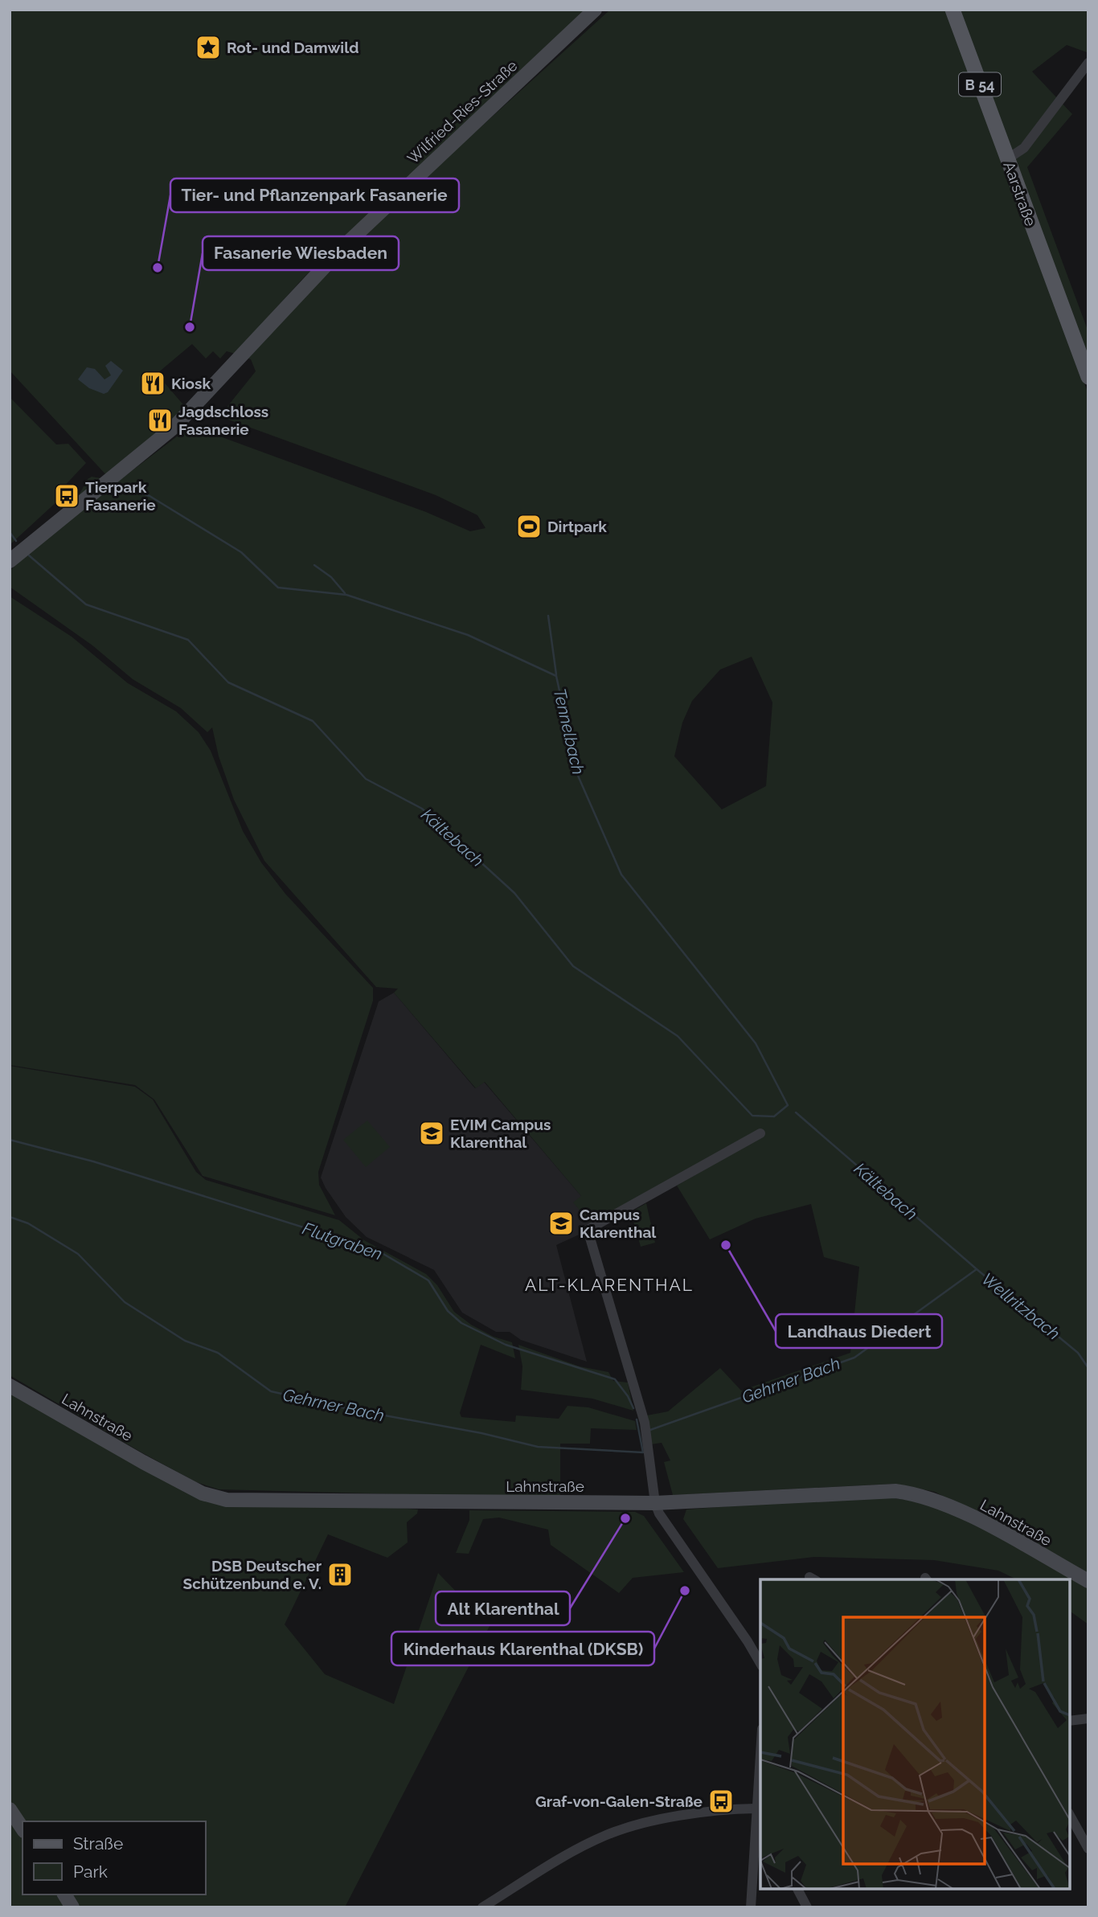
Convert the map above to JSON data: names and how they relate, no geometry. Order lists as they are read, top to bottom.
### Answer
{
  "streets": {
    "main road": [
      "B 54",
      "Wilfried-Ries-Straße",
      "Aarstraße",
      "Lahnstraße"
    ]
  },
  "districts": ["ALT-KLARENTHAL"],
  "water": [
    "Tennelbach",
    "Kältebach",
    "Flutgraben",
    "Wellritzbach",
    "Gehrner Bach"
  ],
  "places": {
    "place": ["Rot- und Damwild"],
    "other": [
      "Tier- und Pflanzenpark Fasanerie",
      "Fasanerie Wiesbaden",
      "Landhaus Diedert",
      "Alt Klarenthal",
      "Kinderhaus Klarenthal (DKSB)"
    ],
    "restaurant": ["Kiosk", "Jagdschloss Fasanerie"],
    "bus stop": ["Tierpark Fasanerie", "Graf-von-Galen-Straße"],
    "sports": ["Dirtpark"],
    "school or university": ["EVIM Campus Klarenthal", "Campus Klarenthal"],
    "building": ["DSB Deutscher Schützenbund e. V."]
  },
  "legend": ["Straße", "Park"]
}
